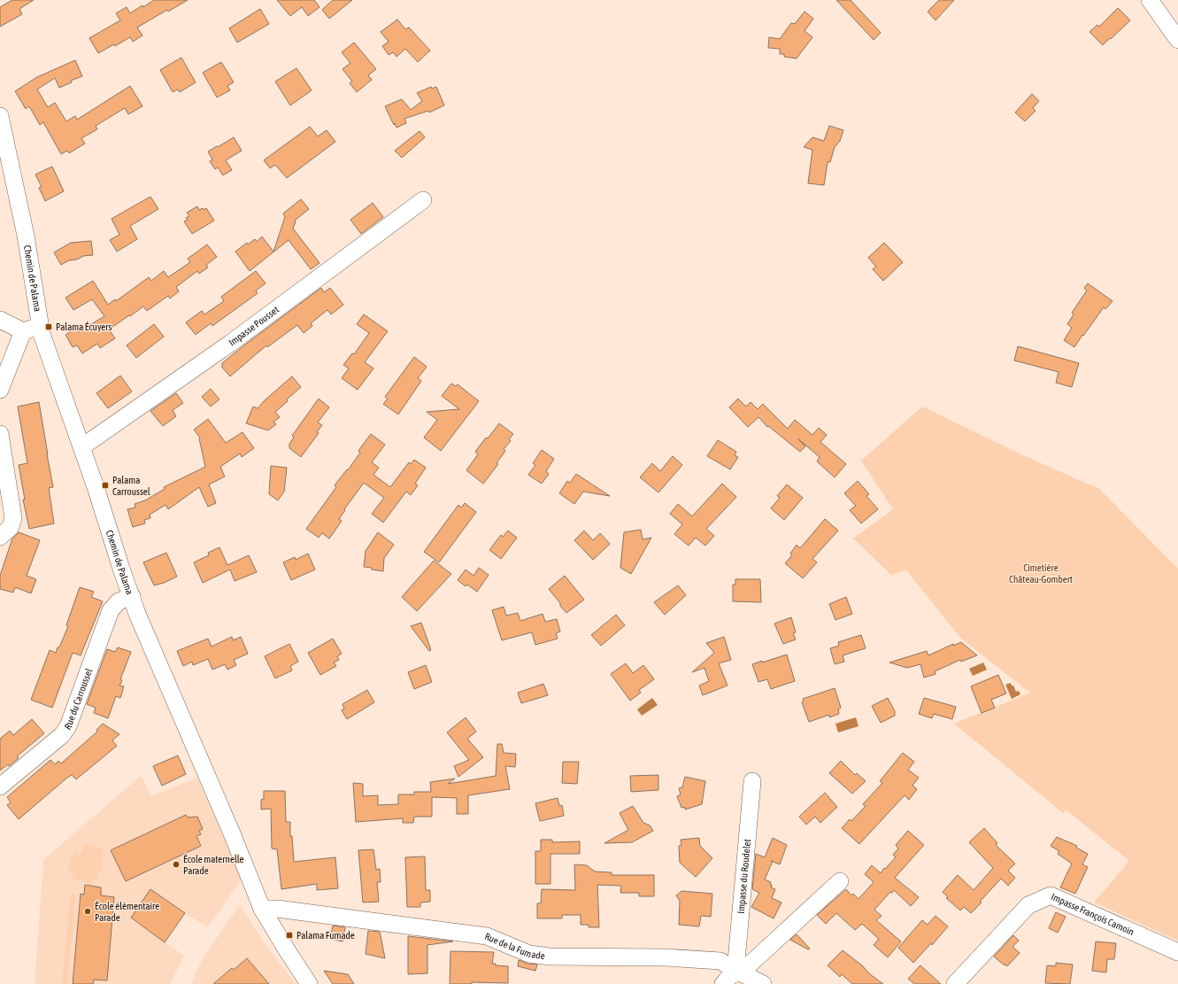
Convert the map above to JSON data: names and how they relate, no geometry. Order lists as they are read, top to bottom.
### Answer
{
  "streets": {
    "street": [
      "Chemin de Palama",
      "Impasse Pousset",
      "Rue du Carroussel",
      "Impasse du Roudelet",
      "Impasse François Camoin",
      "Rue de la Fumade"
    ]
  },
  "crossings": [
    ["Chemin de Palama", "Impasse Pousset"],
    ["Chemin de Palama", "Rue du Carroussel"],
    ["Chemin de Palama", "Rue de la Fumade"],
    ["Impasse du Roudelet", "Rue de la Fumade"]
  ],
  "parks": ["Cimetière Château-Gombert"],
  "places": {
    "transit": ["Palama Écuyers", "Palama Carroussel", "Palama Fumade"],
    "other": ["École maternelle Parade", "École élémentaire Parade"]
  }
}
